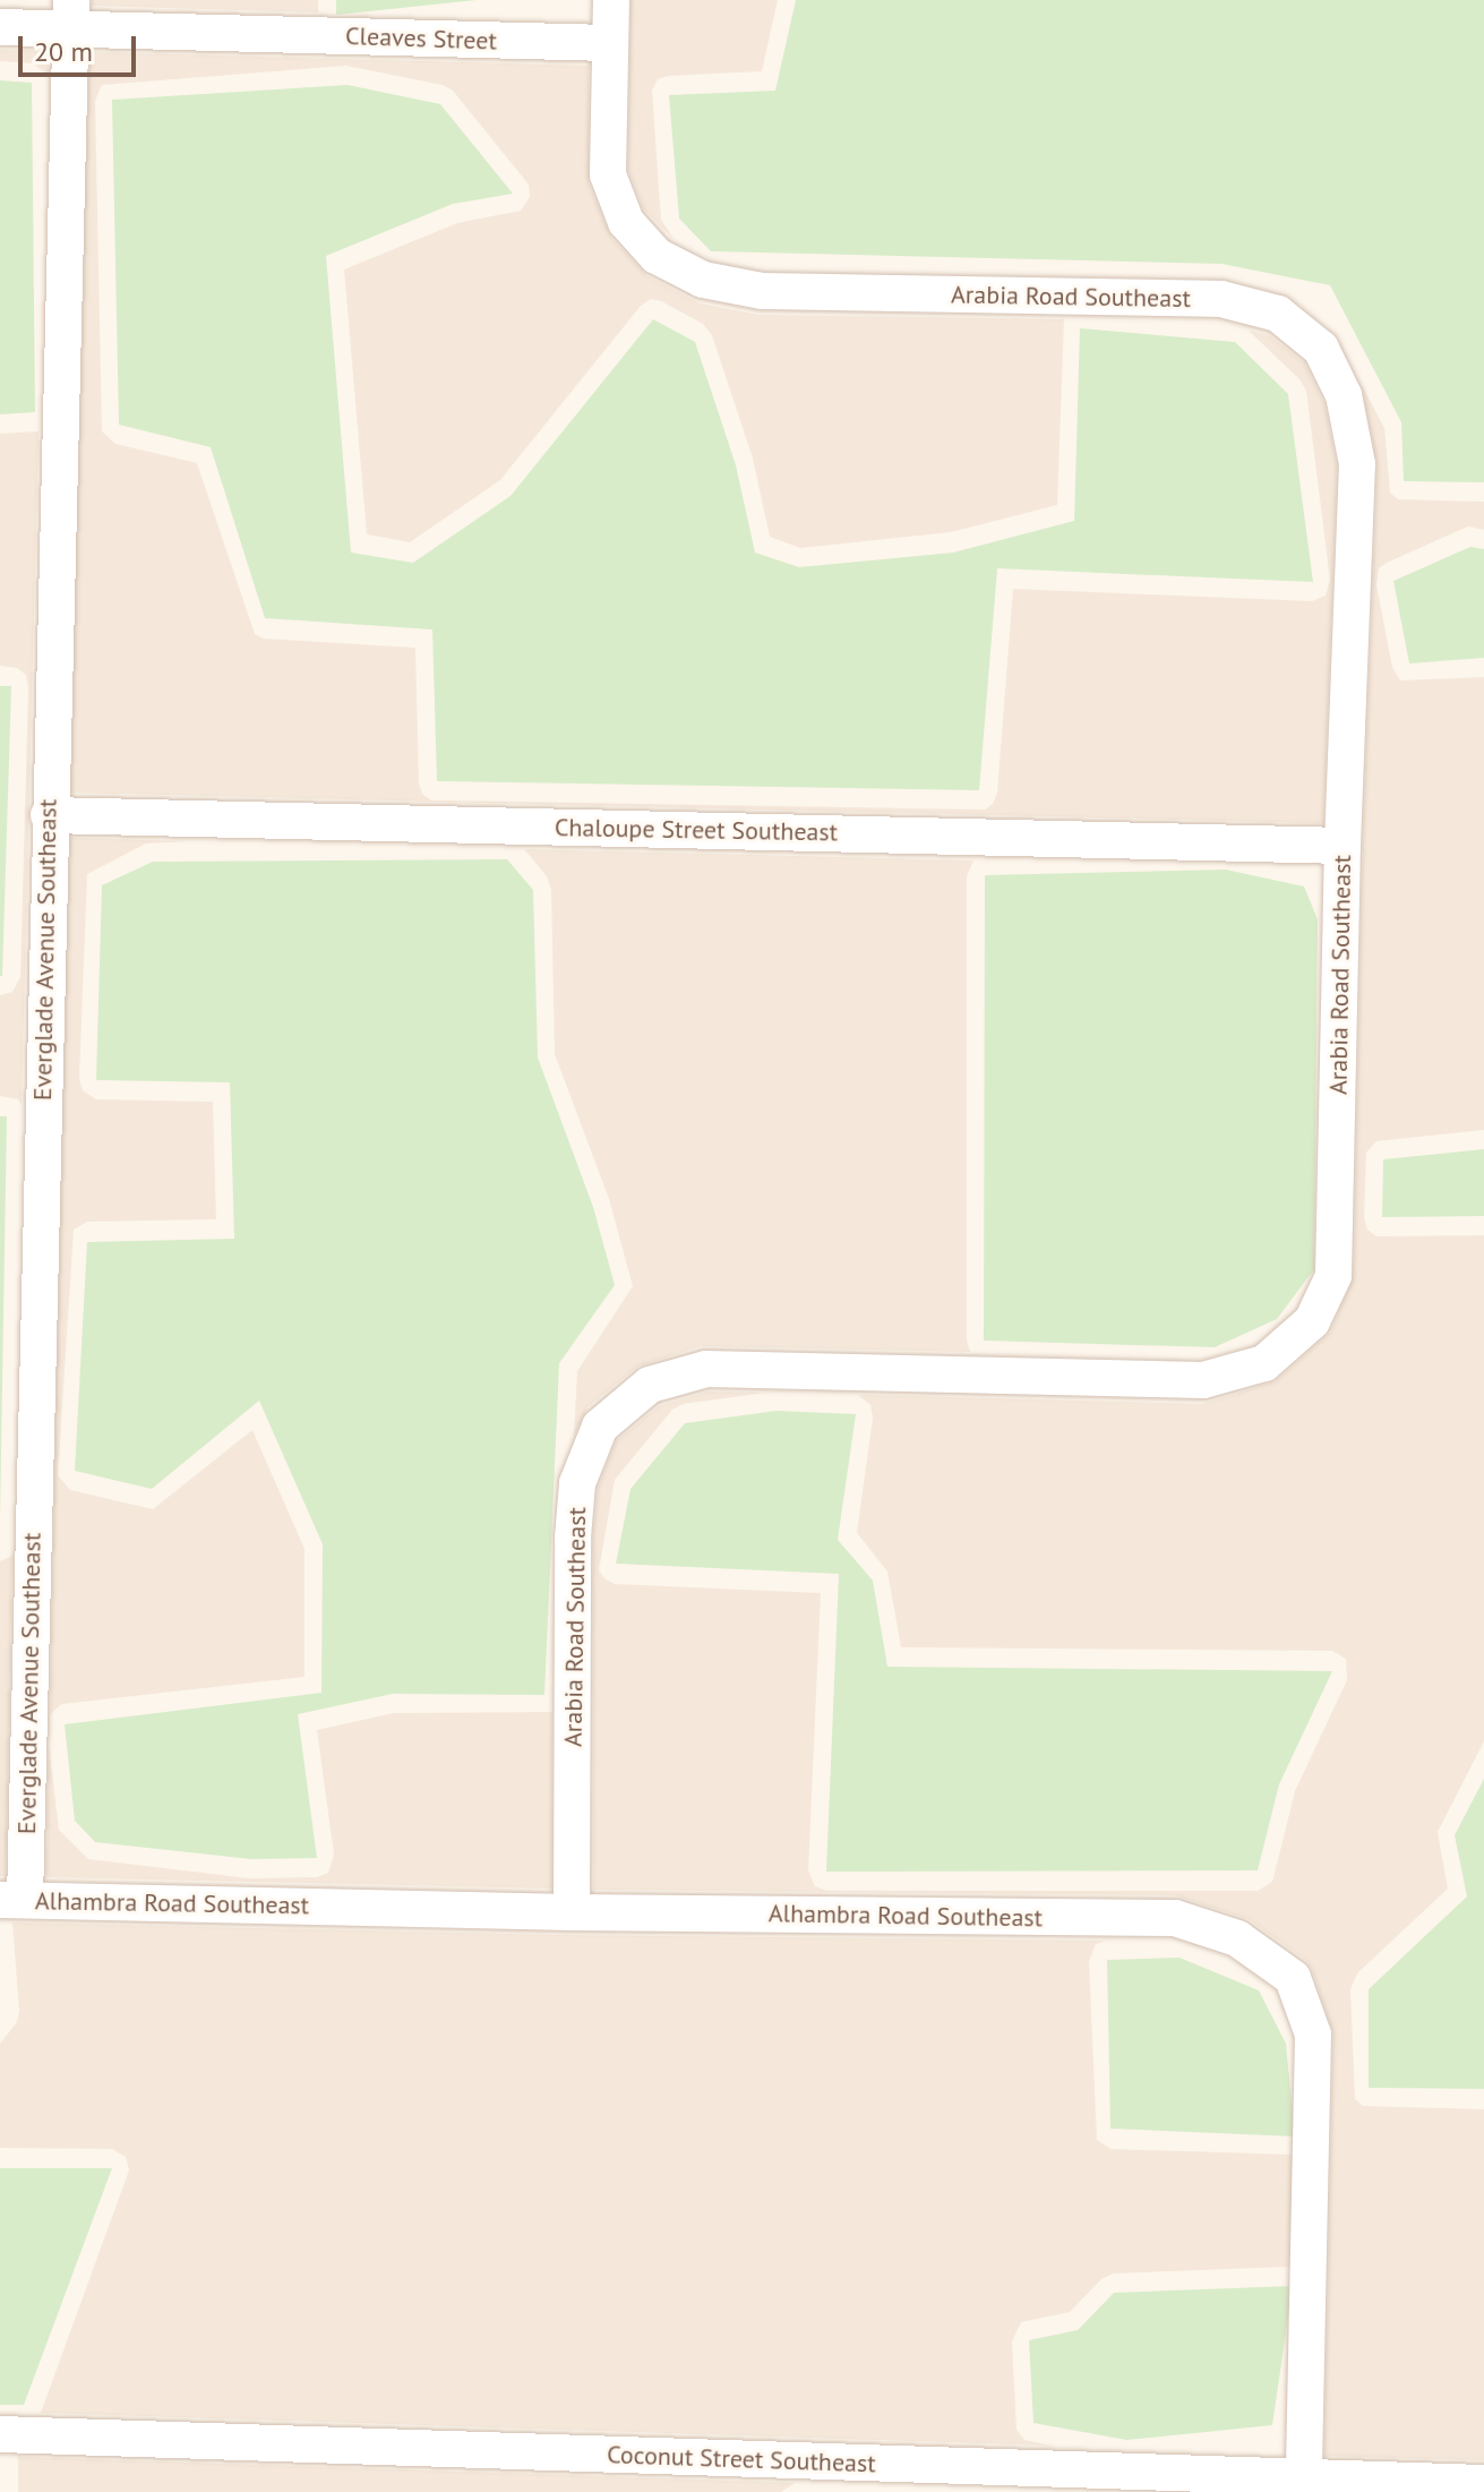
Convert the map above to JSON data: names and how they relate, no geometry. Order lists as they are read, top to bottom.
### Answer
{
  "streets": {
    "street": [
      "Cleaves Street",
      "Arabia Road Southeast",
      "Chaloupe Street Southeast",
      "Everglade Avenue Southeast",
      "Alhambra Road Southeast",
      "Coconut Street Southeast"
    ]
  },
  "crossings": [
    ["Cleaves Street", "Arabia Road Southeast"],
    ["Cleaves Street", "Everglade Avenue Southeast"],
    ["Arabia Road Southeast", "Chaloupe Street Southeast"],
    ["Arabia Road Southeast", "Alhambra Road Southeast"],
    ["Chaloupe Street Southeast", "Everglade Avenue Southeast"],
    ["Everglade Avenue Southeast", "Alhambra Road Southeast"],
    ["Alhambra Road Southeast", "Coconut Street Southeast"]
  ],
  "scale_bar": "20 m"
}
